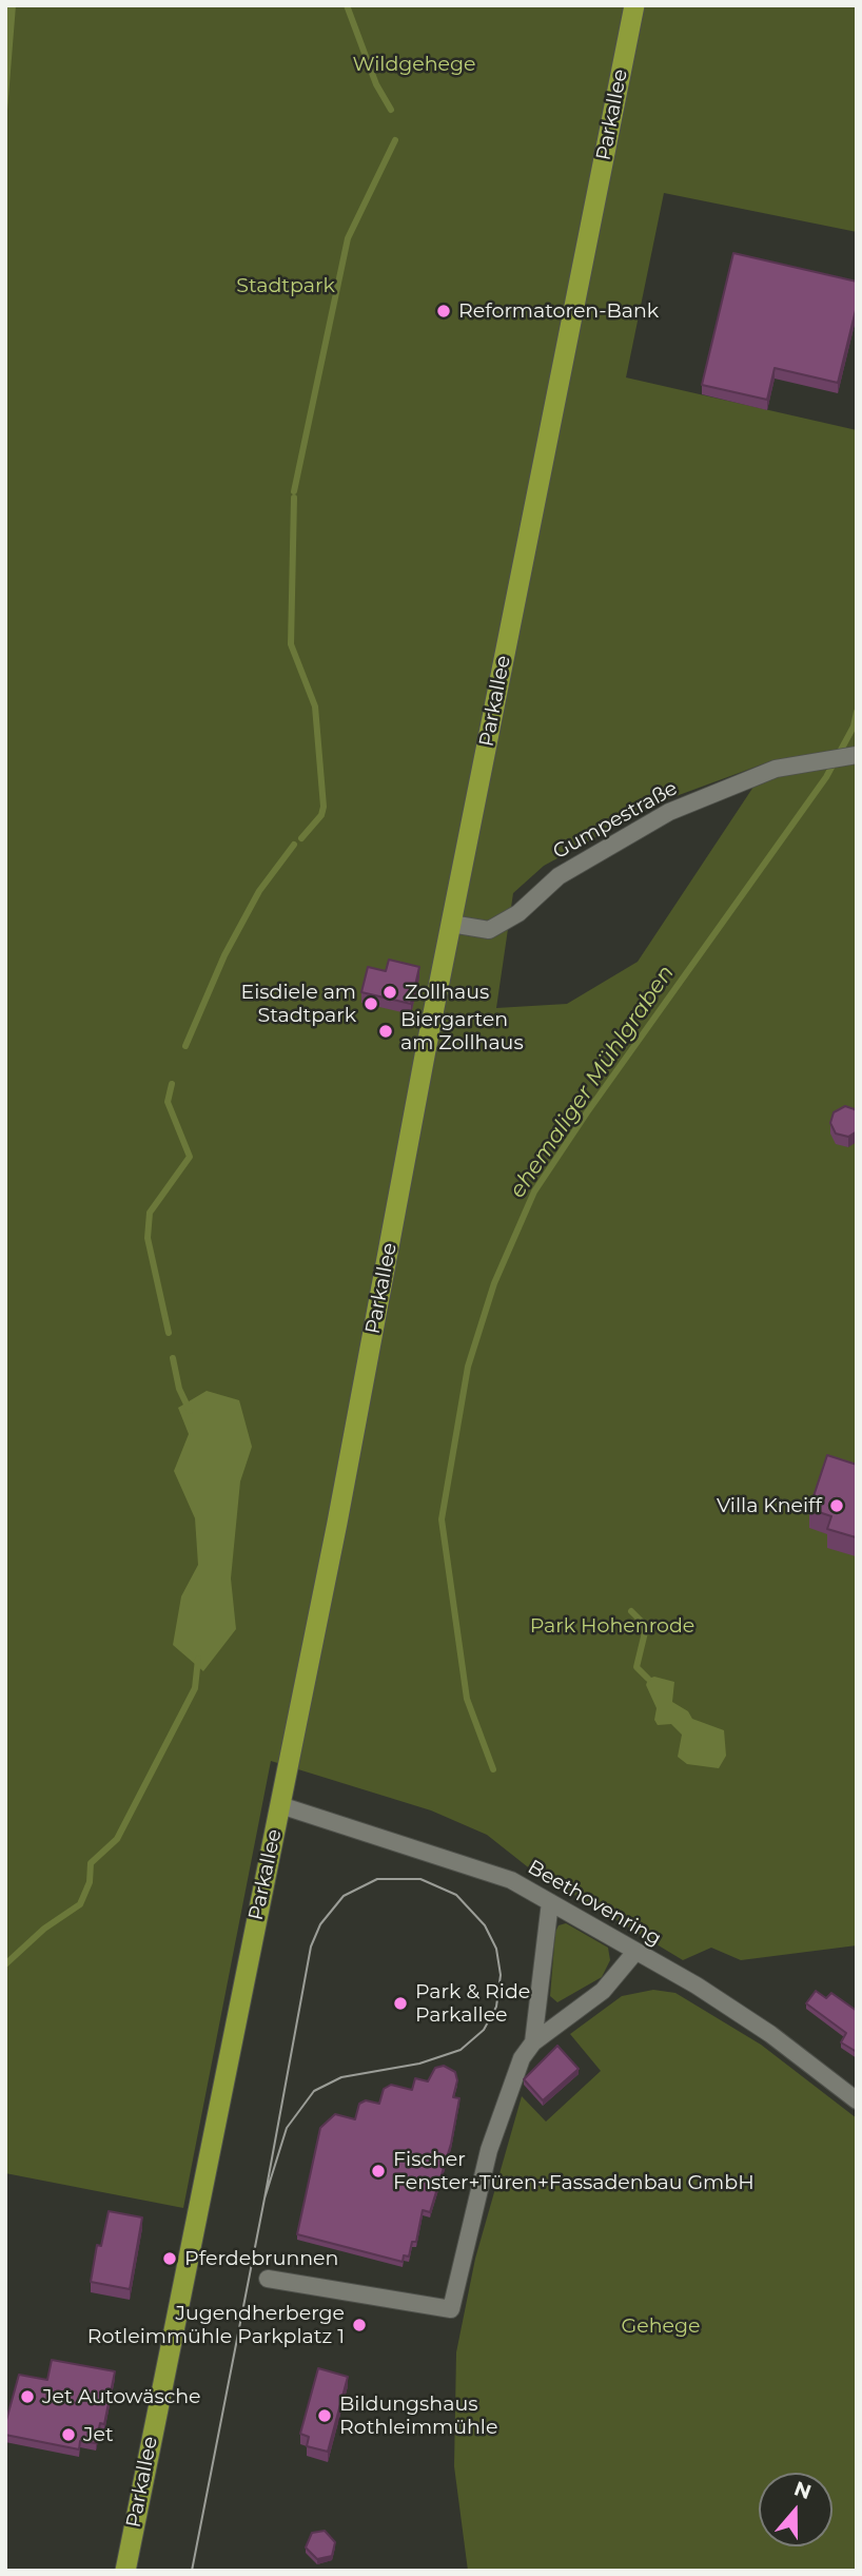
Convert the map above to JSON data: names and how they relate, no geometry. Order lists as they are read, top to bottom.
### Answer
{
  "streets": {
    "main road": ["Parkallee"],
    "street": ["Gumpestraße", "Beethovenring"]
  },
  "crossings": [
    ["Parkallee", "Gumpestraße"],
    ["Parkallee", "Beethovenring"]
  ],
  "water": ["ehemaliger Mühlgraben"],
  "parks": [
    "Wildgehege",
    "Stadtpark",
    "Park Hohenrode",
    "Gehege"
  ],
  "places": [
    "Reformatoren-Bank",
    "Zollhaus",
    "Eisdiele am Stadtpark",
    "Biergarten am Zollhaus",
    "Villa Kneiff",
    "Park & Ride Parkallee",
    "Fischer Fenster+Türen+Fassadenbau GmbH",
    "Pferdebrunnen",
    "Jugendherberge Rotleimmühle Parkplatz 1",
    "Jet Autowäsche",
    "Bildungshaus Rothleimmühle",
    "Jet"
  ],
  "north": "top"
}
